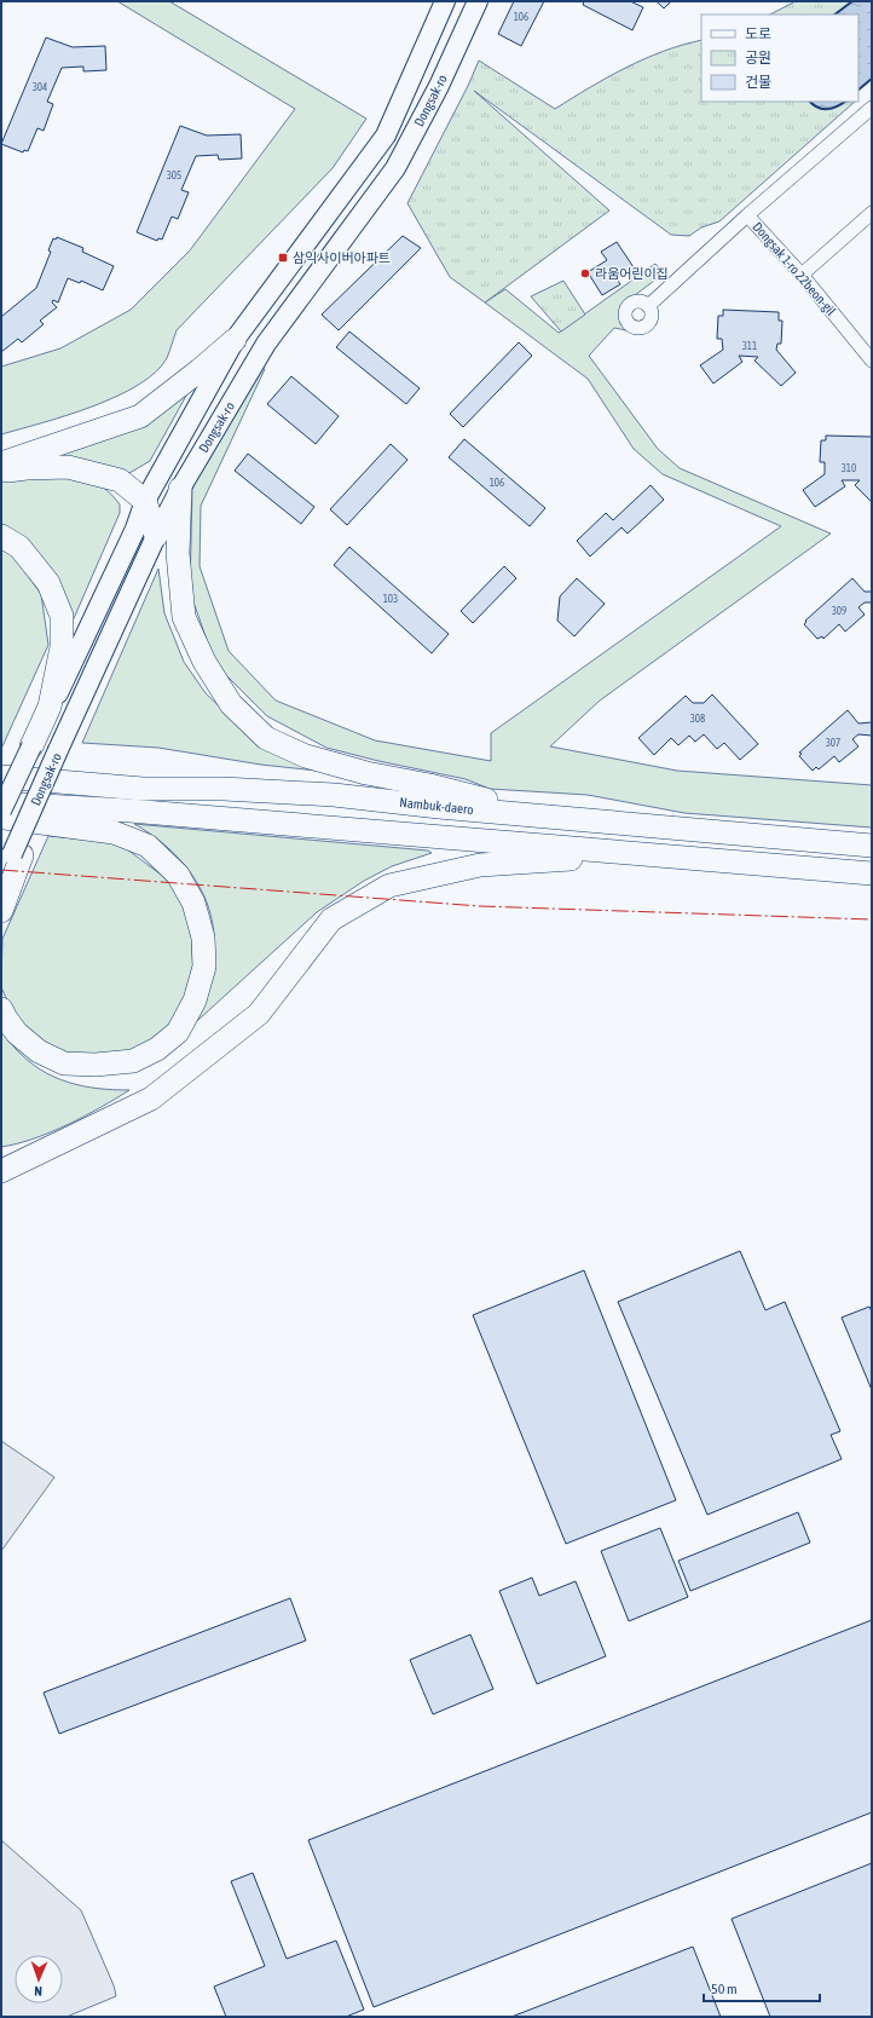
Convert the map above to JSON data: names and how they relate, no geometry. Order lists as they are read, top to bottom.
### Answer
{
  "streets": {
    "highway": ["Nambuk-daero"],
    "main road": ["Dongsak-ro"],
    "street": ["Dongsak 1-ro 22beon-gil"]
  },
  "places": {
    "transit": ["삼익사이버아파트"],
    "other": ["라움어린이집"]
  },
  "house_numbers": [
    "106",
    "304",
    "305",
    "311",
    "310",
    "106",
    "103",
    "309",
    "308",
    "307"
  ],
  "legend": ["도로", "공원", "건물"],
  "scale_bar": "50 m",
  "north": "bottom"
}
